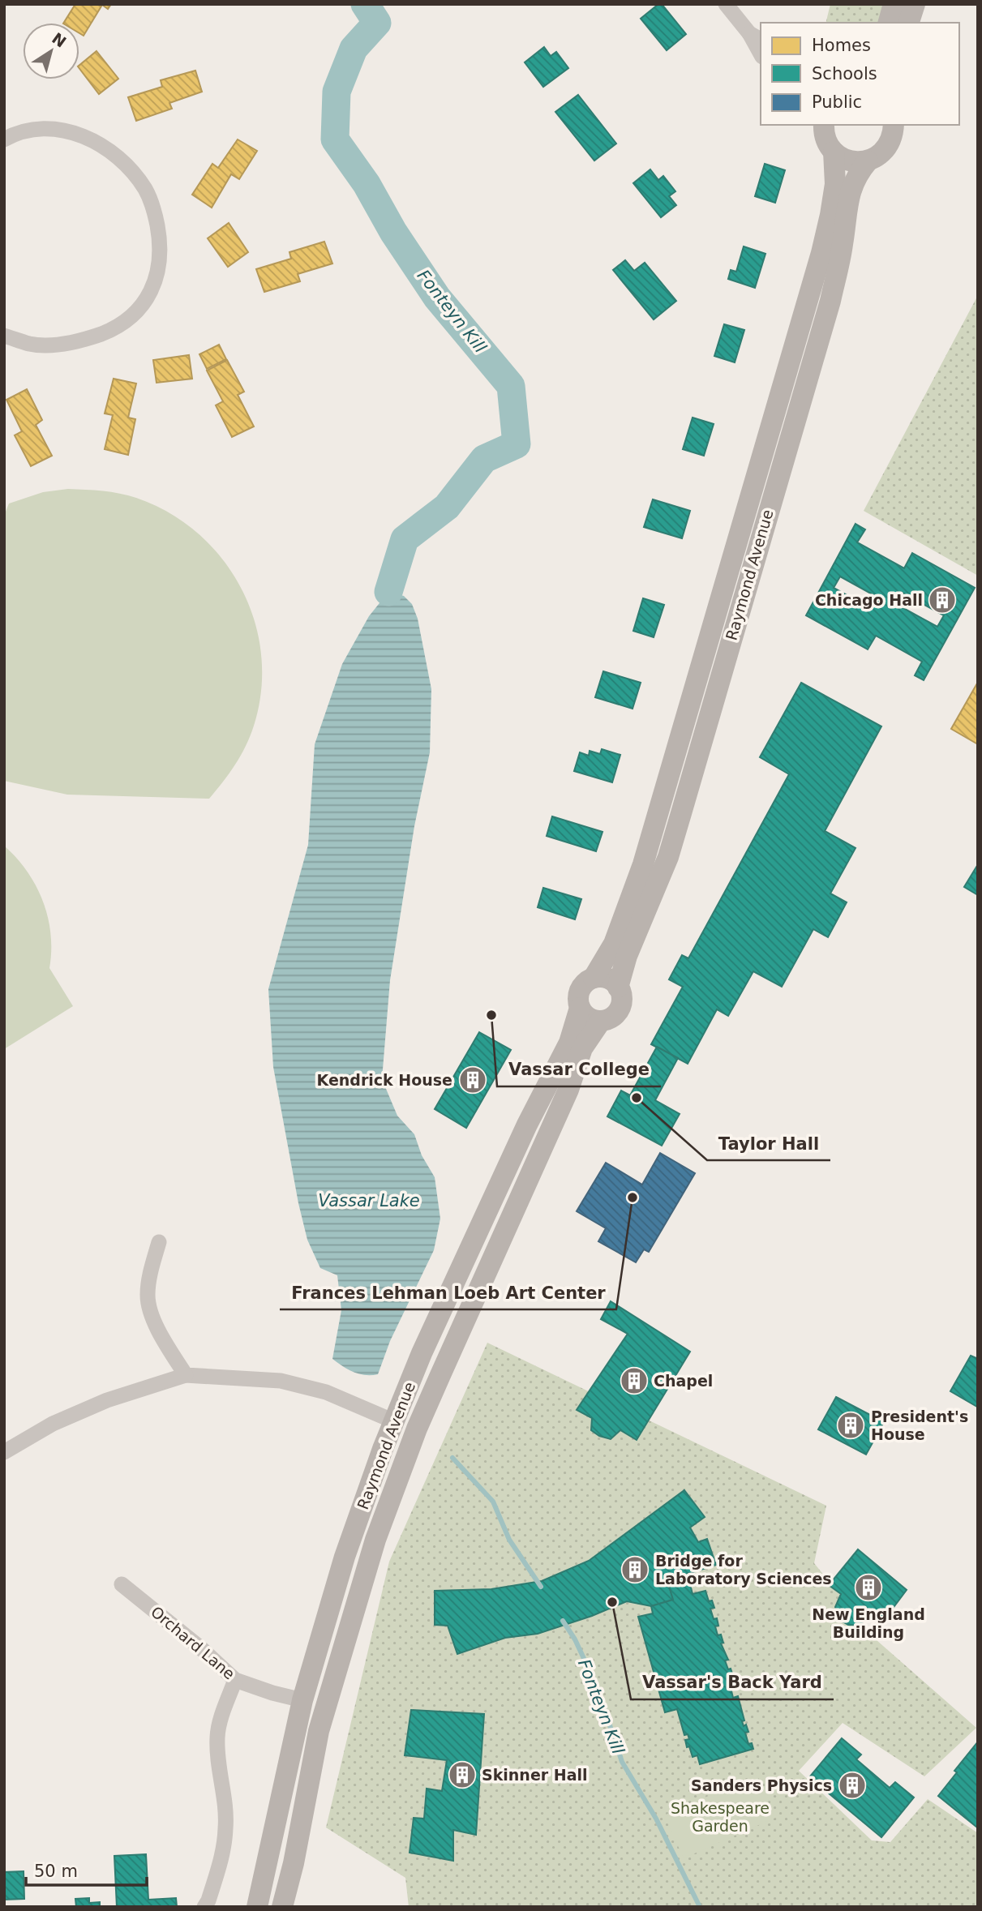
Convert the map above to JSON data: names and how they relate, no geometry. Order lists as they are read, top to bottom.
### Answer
{
  "streets": {
    "main road": ["Raymond Avenue"],
    "street": ["Orchard Lane"]
  },
  "crossings": [
    ["Raymond Avenue", "Orchard Lane"]
  ],
  "water": ["Fonteyn Kill", "Vassar Lake"],
  "parks": ["Shakespeare Garden"],
  "places": {
    "building": [
      "Chicago Hall",
      "Kendrick House",
      "Chapel",
      "President's House",
      "Bridge for Laboratory Sciences",
      "New England Building",
      "Skinner Hall",
      "Sanders Physics"
    ],
    "other": [
      "Vassar College",
      "Taylor Hall",
      "Frances Lehman Loeb Art Center",
      "Vassar's Back Yard"
    ]
  },
  "legend": ["Homes", "Schools", "Public"],
  "scale_bar": "50 m",
  "north": "top right"
}
